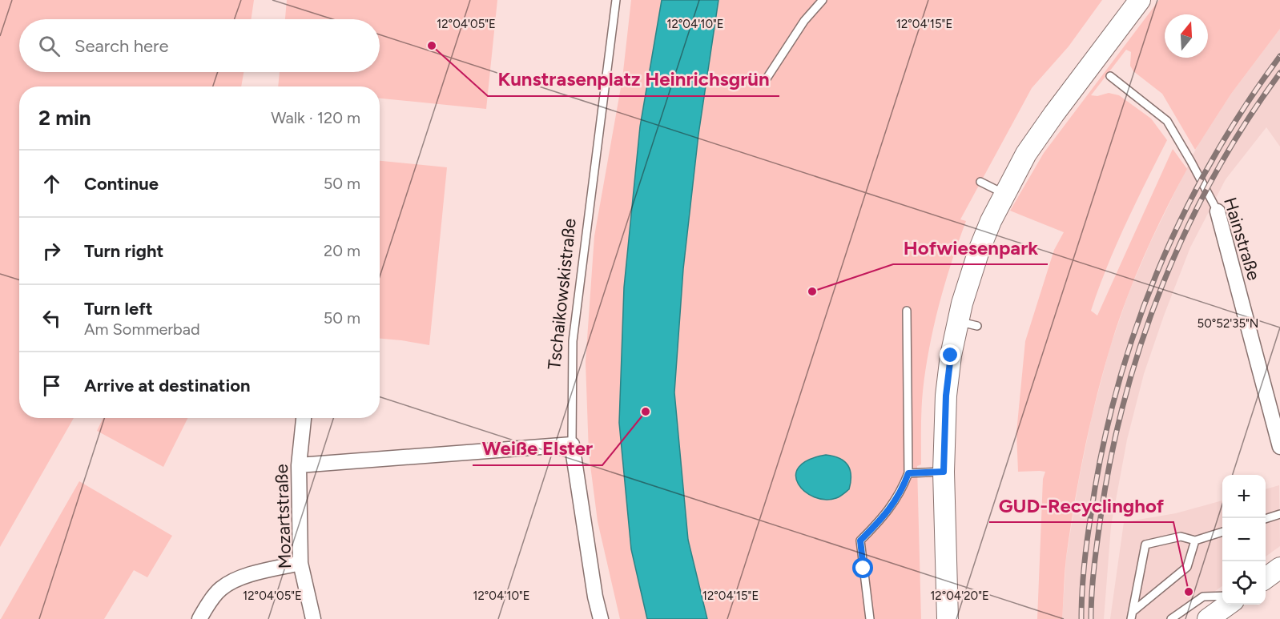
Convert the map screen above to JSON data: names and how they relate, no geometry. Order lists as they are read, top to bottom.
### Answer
{
  "streets": {
    "street": ["Hainstraße", "Tschaikowskistraße", "Mozartstraße"]
  },
  "places": [
    "Kunstrasenplatz Heinrichsgrün",
    "Hofwiesenpark",
    "Weiße Elster",
    "GUD-Recyclinghof"
  ],
  "north": "top",
  "page": {
    "search": "Search here",
    "heading": ["2 min", "Walk · 120 m"],
    "list": [
      ["Continue", "50 m"],
      ["Turn right", "20 m"],
      ["Turn left", "Am Sommerbad", "50 m"],
      "Arrive at destination"
    ],
    "map_buttons": ["+", "−"]
  },
  "coordinates": [
    "12°04'05\"E",
    "12°04'10\"E",
    "12°04'15\"E",
    "50°52'35\"N",
    "12°04'20\"E"
  ]
}
